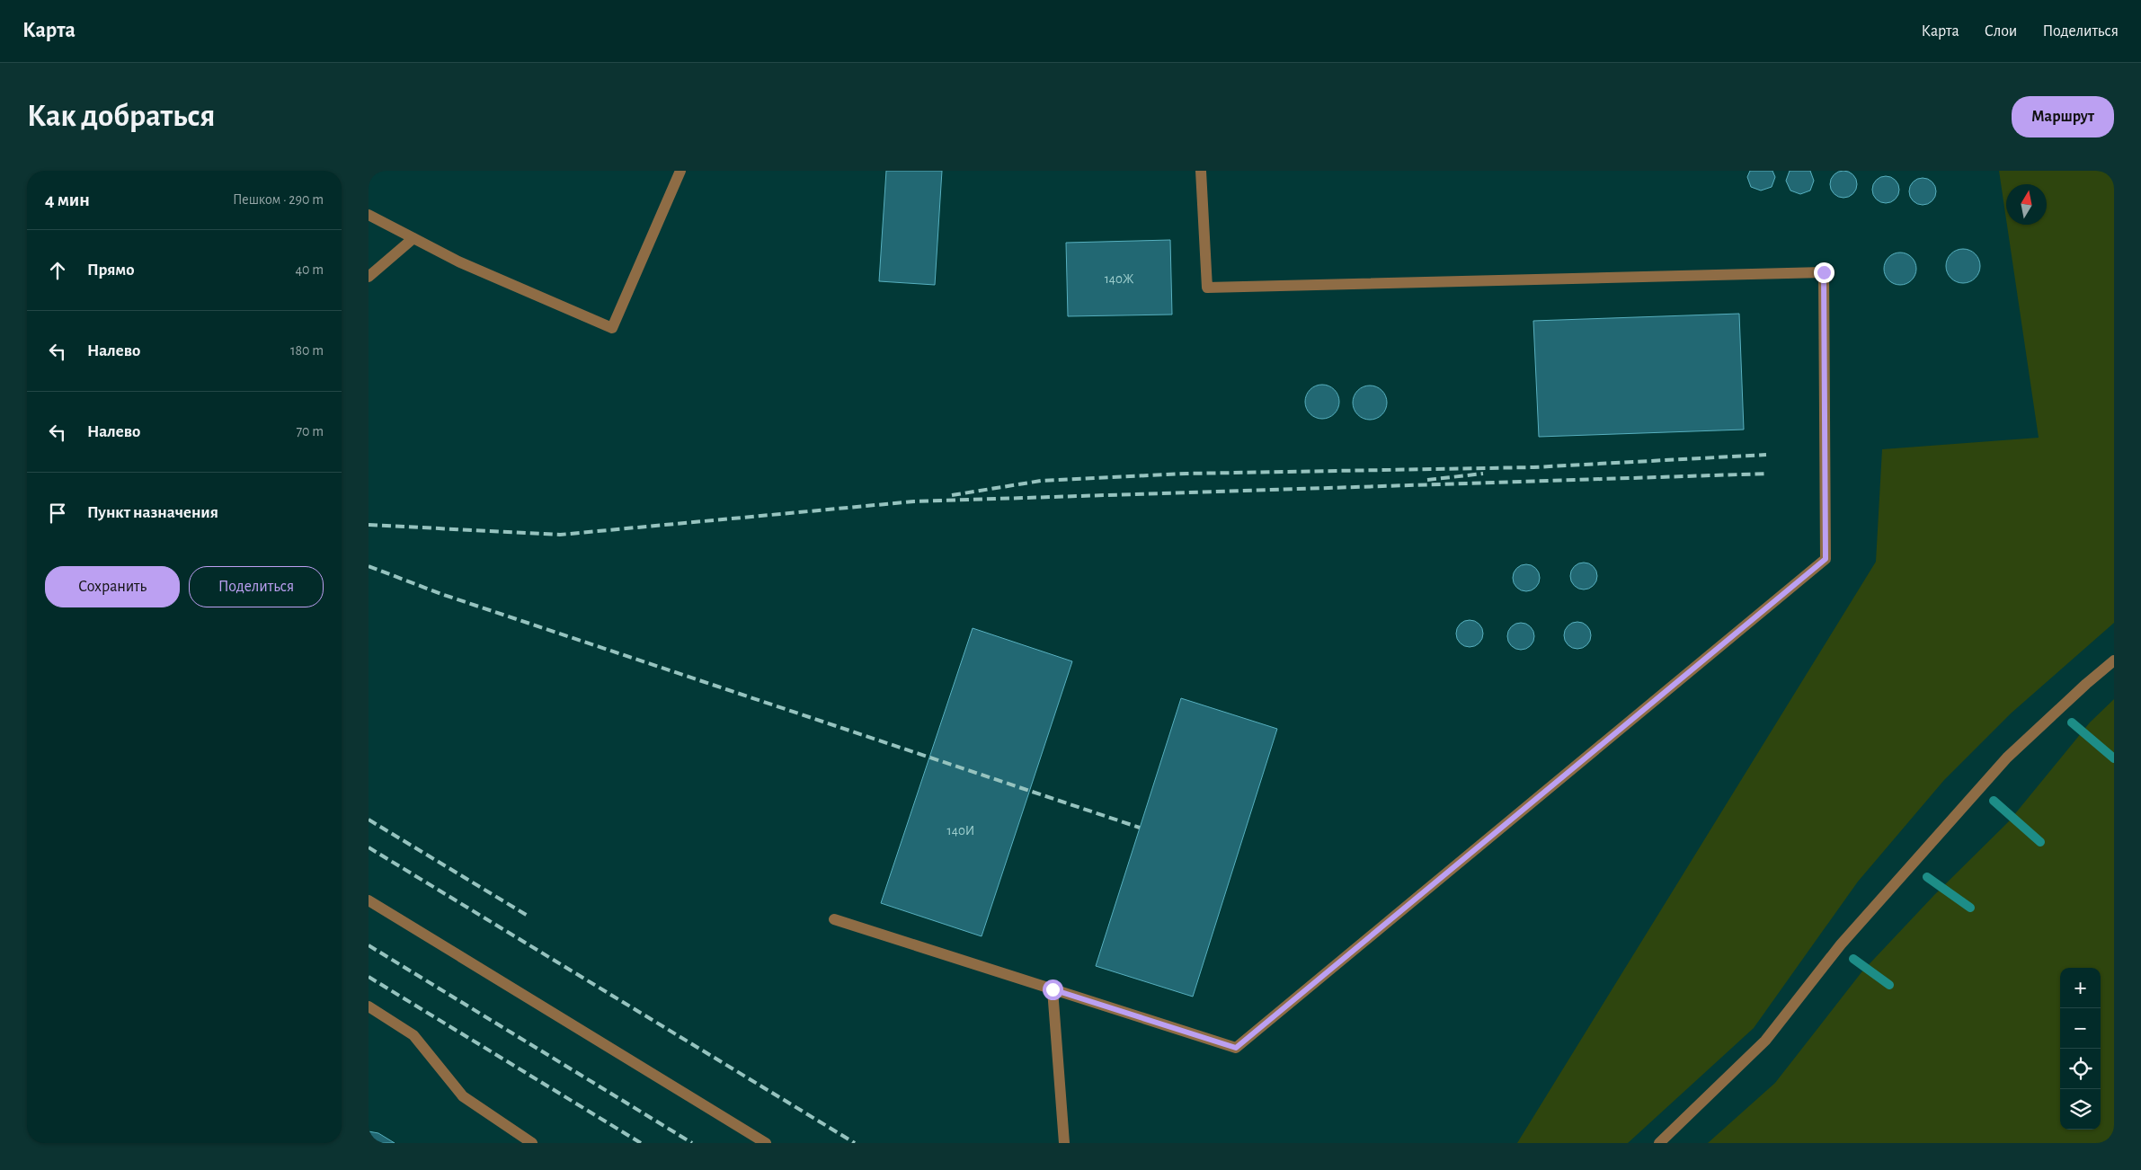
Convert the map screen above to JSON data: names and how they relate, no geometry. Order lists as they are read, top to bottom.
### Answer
{
  "house_numbers": ["140Ж", "140И"],
  "north": "top",
  "page": {
    "header": "Карта",
    "nav": ["Карта", "Слои", "Поделиться"],
    "buttons": [
      "Маршрут",
      ["Сохранить", "Поделиться"]
    ],
    "title": "Как добраться",
    "heading": ["4 мин", "Пешком · 290 m"],
    "list": [
      ["Прямо", "40 m"],
      ["Налево", "180 m"],
      ["Налево", "70 m"],
      "Пункт назначения"
    ],
    "map_buttons": ["+", "−"]
  }
}
